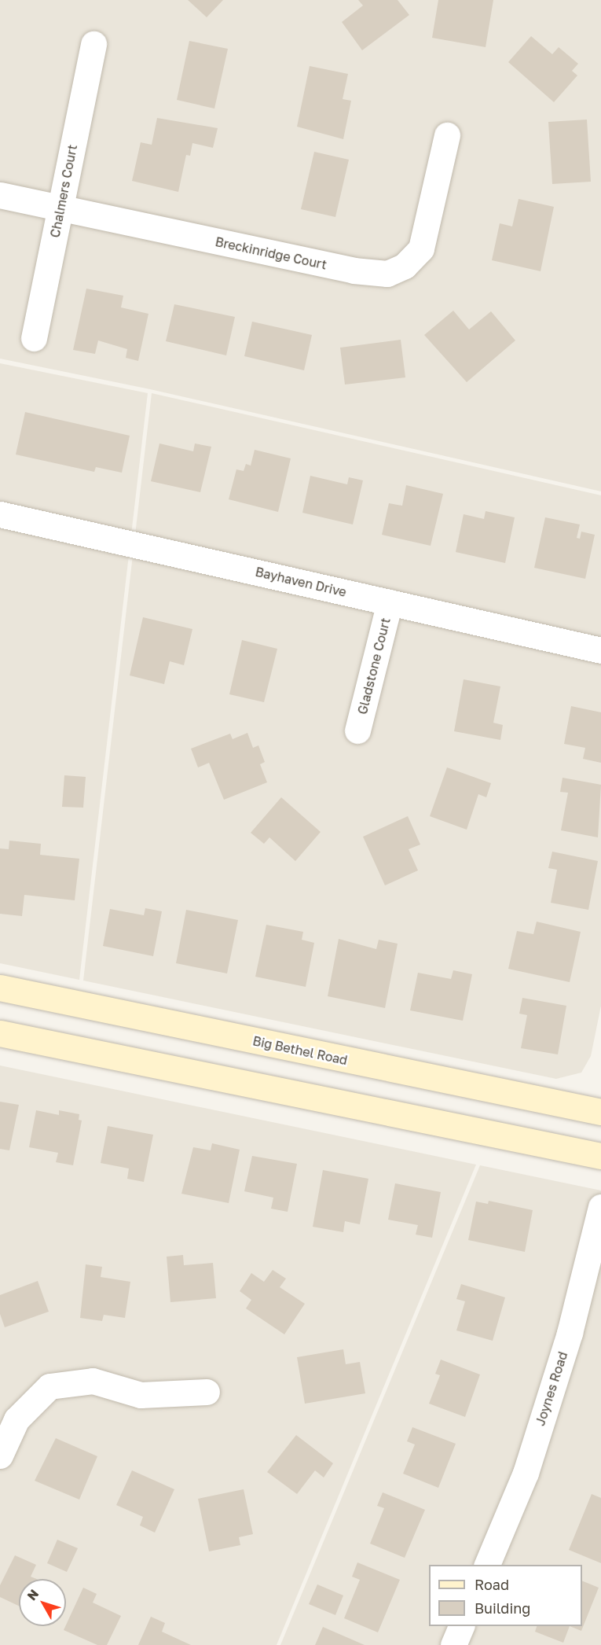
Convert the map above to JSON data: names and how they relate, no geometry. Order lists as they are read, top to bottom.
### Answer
{
  "streets": {
    "main road": ["Big Bethel Road"],
    "street": [
      "Chalmers Court",
      "Breckinridge Court",
      "Bayhaven Drive",
      "Gladstone Court",
      "Joynes Road"
    ]
  },
  "crossings": [
    ["Chalmers Court", "Breckinridge Court"],
    ["Bayhaven Drive", "Gladstone Court"]
  ],
  "legend": ["Road", "Building"],
  "north": "top left"
}
